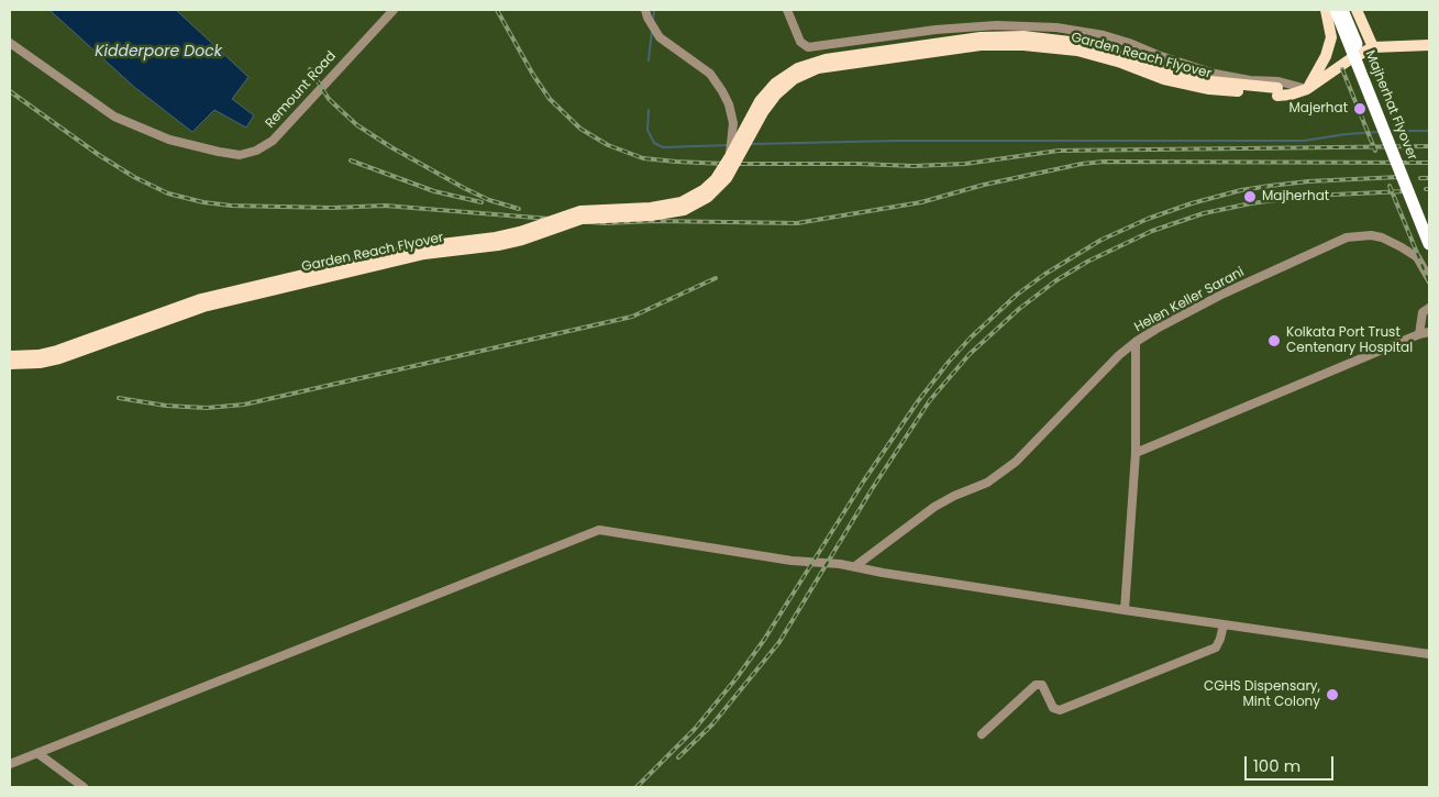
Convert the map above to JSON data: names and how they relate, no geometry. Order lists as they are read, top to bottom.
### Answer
{
  "streets": {
    "highway": ["Majherhat Flyover"],
    "main road": ["Garden Reach Flyover"],
    "street": ["Remount Road", "Helen Keller Sarani"]
  },
  "water": ["Kidderpore Dock"],
  "places": [
    "Majerhat",
    "Majherhat",
    "Kolkata Port Trust Centenary Hospital",
    "CGHS Dispensary, Mint Colony"
  ],
  "scale_bar": "100 m"
}
